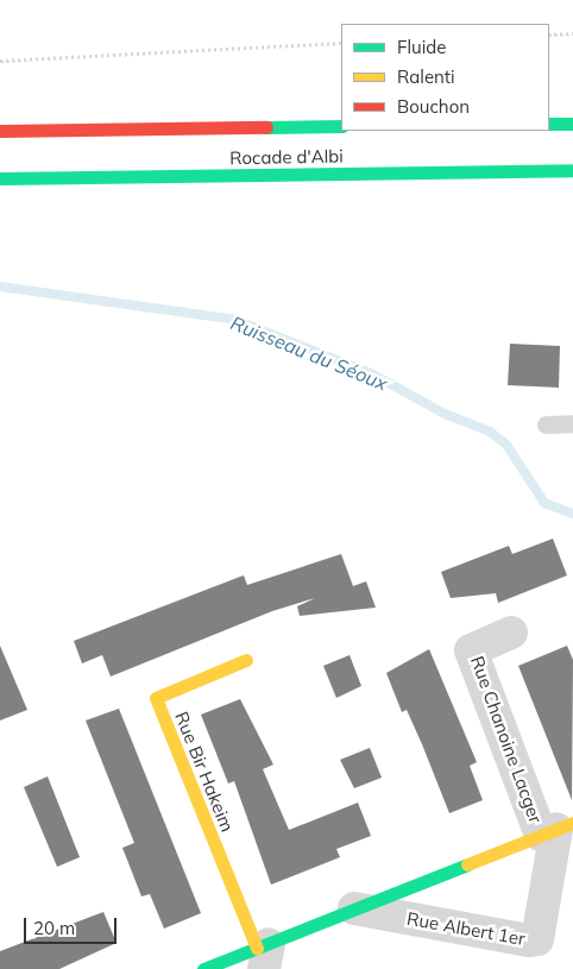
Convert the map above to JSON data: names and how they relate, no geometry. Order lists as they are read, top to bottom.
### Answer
{
  "streets": {
    "main road": ["Rocade d'Albi", "Rue Bir Hakeim", "Rue Albert 1er"],
    "street": ["Rue Chanoine Lacger"]
  },
  "crossings": [
    ["Rue Chanoine Lacger", "Rue Albert 1er"],
    ["Rue Bir Hakeim", "Rue Albert 1er"]
  ],
  "water": ["Ruisseau du Séoux"],
  "legend": ["Fluide", "Ralenti", "Bouchon"],
  "scale_bar": "20 m"
}
